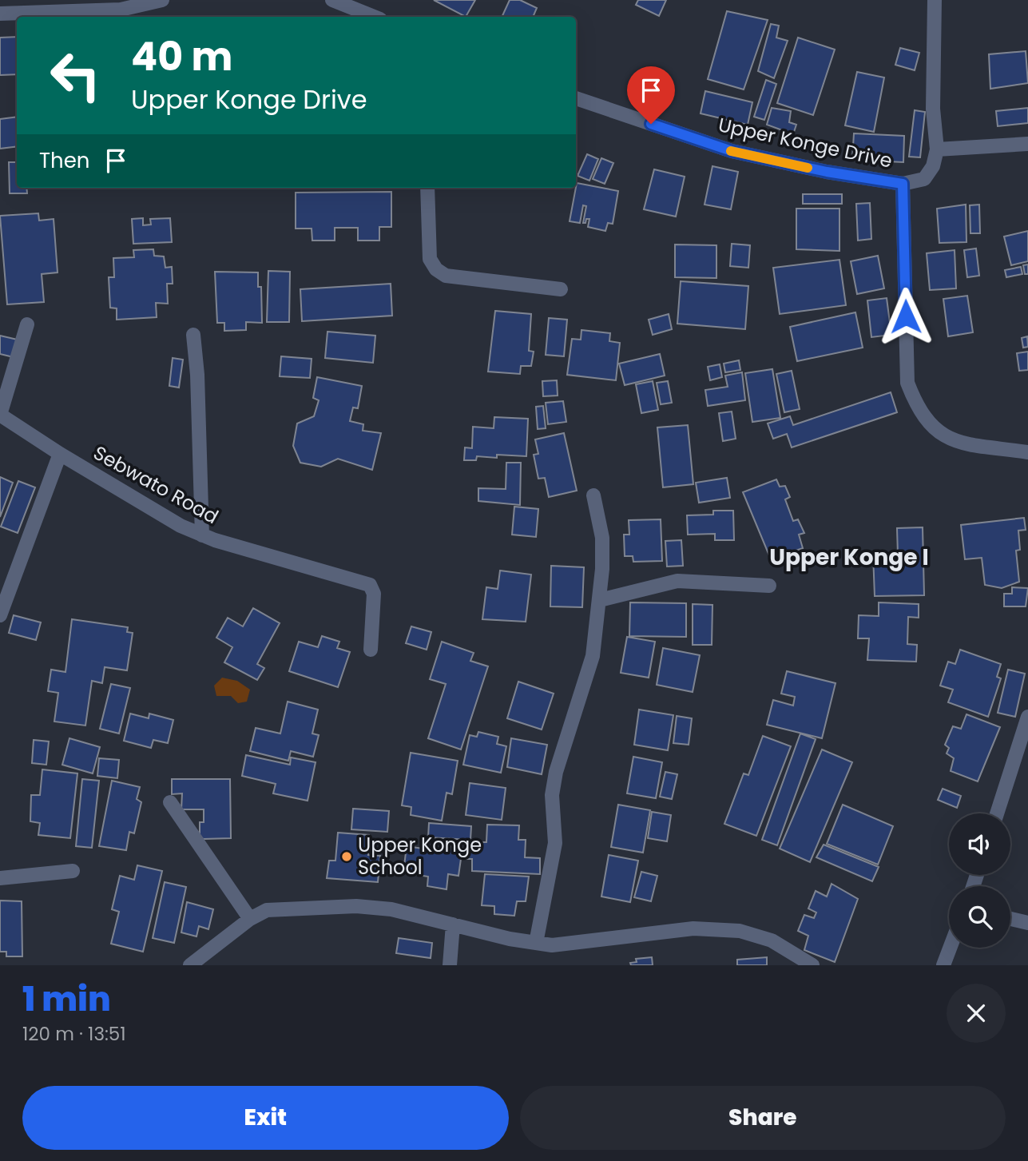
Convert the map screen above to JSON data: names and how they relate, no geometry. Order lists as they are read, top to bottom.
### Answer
{
  "streets": {
    "street": ["Upper Konge Drive", "Sebwato Road"]
  },
  "districts": ["Upper Konge I"],
  "places": ["Upper Konge School"],
  "page": {
    "turn": ["40 m", "Upper Konge Drive"],
    "then": "Then",
    "heading": ["1 min", "120 m · 13:51"],
    "buttons": ["Exit", "Share"]
  }
}
